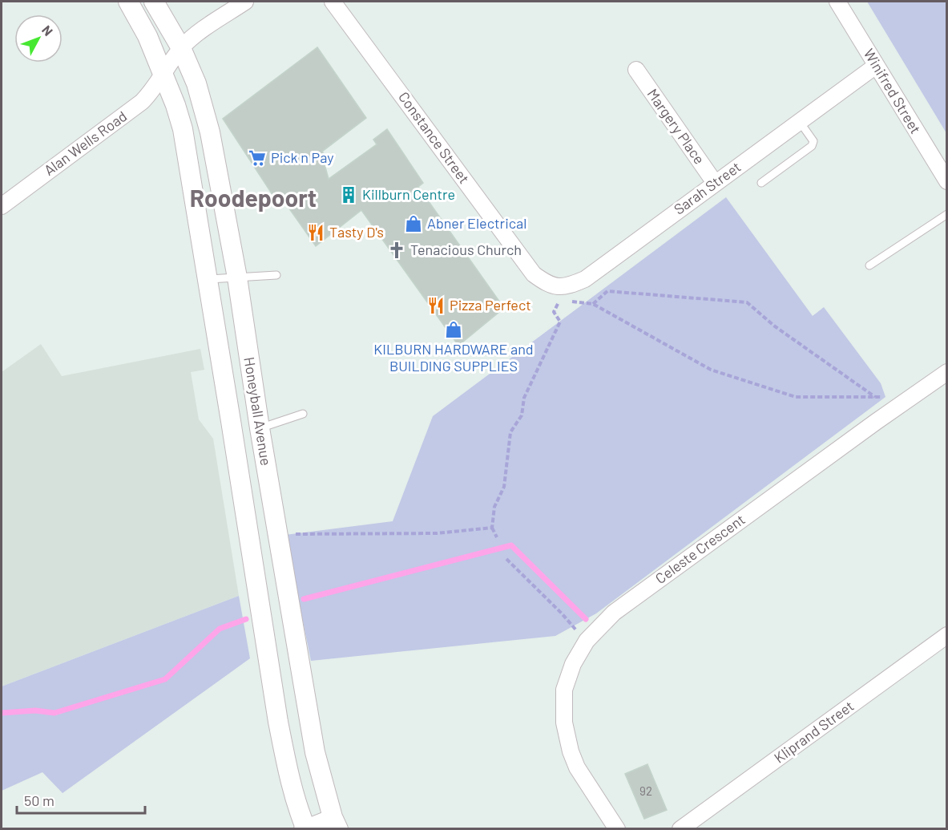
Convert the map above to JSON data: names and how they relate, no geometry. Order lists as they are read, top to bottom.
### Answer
{
  "streets": {
    "street": [
      "Winifred Street",
      "Margery Place",
      "Constance Street",
      "Alan Wells Road",
      "Sarah Street",
      "Honeyball Avenue",
      "Celeste Crescent",
      "Kliprand Street"
    ]
  },
  "crossings": [
    ["Winifred Street", "Sarah Street"],
    ["Margery Place", "Sarah Street"],
    ["Constance Street", "Sarah Street"],
    ["Alan Wells Road", "Honeyball Avenue"]
  ],
  "districts": ["Roodepoort"],
  "places": {
    "supermarket": ["Pick n Pay"],
    "building": ["Killburn Centre"],
    "shop": ["Abner Electrical", "KILBURN HARDWARE and BUILDING SUPPLIES"],
    "restaurant": ["Tasty D's", "Pizza Perfect"],
    "church": ["Tenacious Church"]
  },
  "house_numbers": ["92"],
  "scale_bar": "50 m",
  "north": "top right"
}
